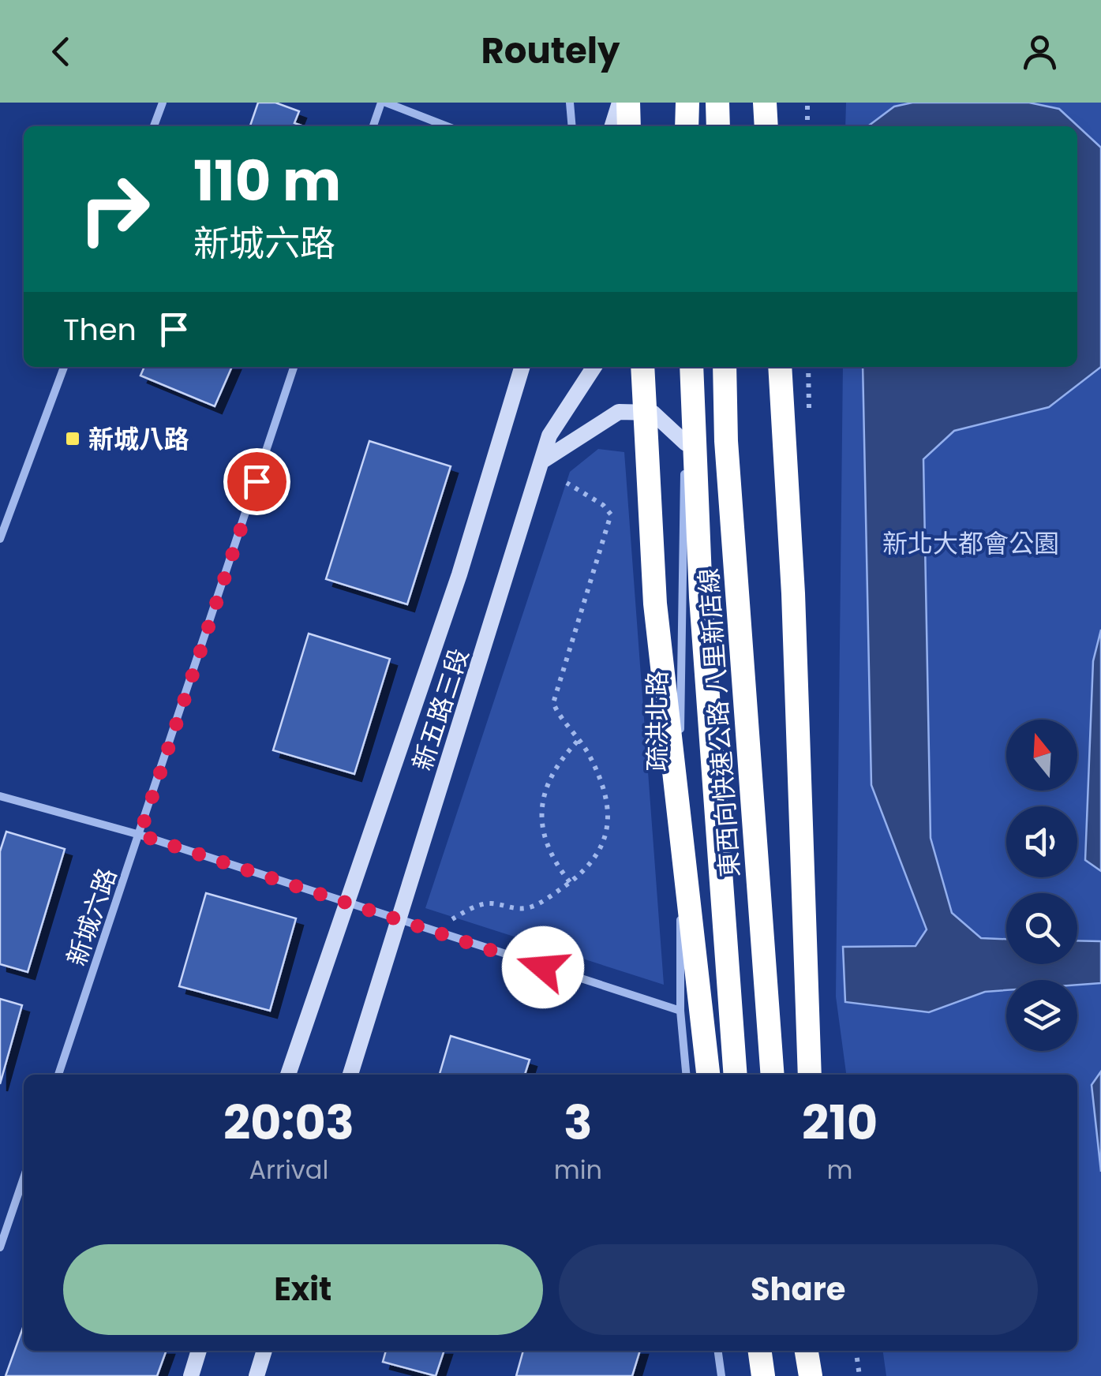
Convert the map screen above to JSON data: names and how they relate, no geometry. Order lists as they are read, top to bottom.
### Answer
{
  "streets": {
    "highway": ["東西向快速公路 八里新店線"],
    "street": ["新五路三段", "疏洪北路", "新城六路"]
  },
  "parks": ["新北大都會公園"],
  "places": {
    "transit": ["新城八路"]
  },
  "north": "top",
  "page": {
    "header": "Routely",
    "turn": ["110 m", "新城六路"],
    "then": "Then",
    "eta": [
      "20:03",
      "Arrival",
      "3",
      "min",
      "210",
      "m"
    ],
    "buttons": ["Exit", "Share"]
  }
}
